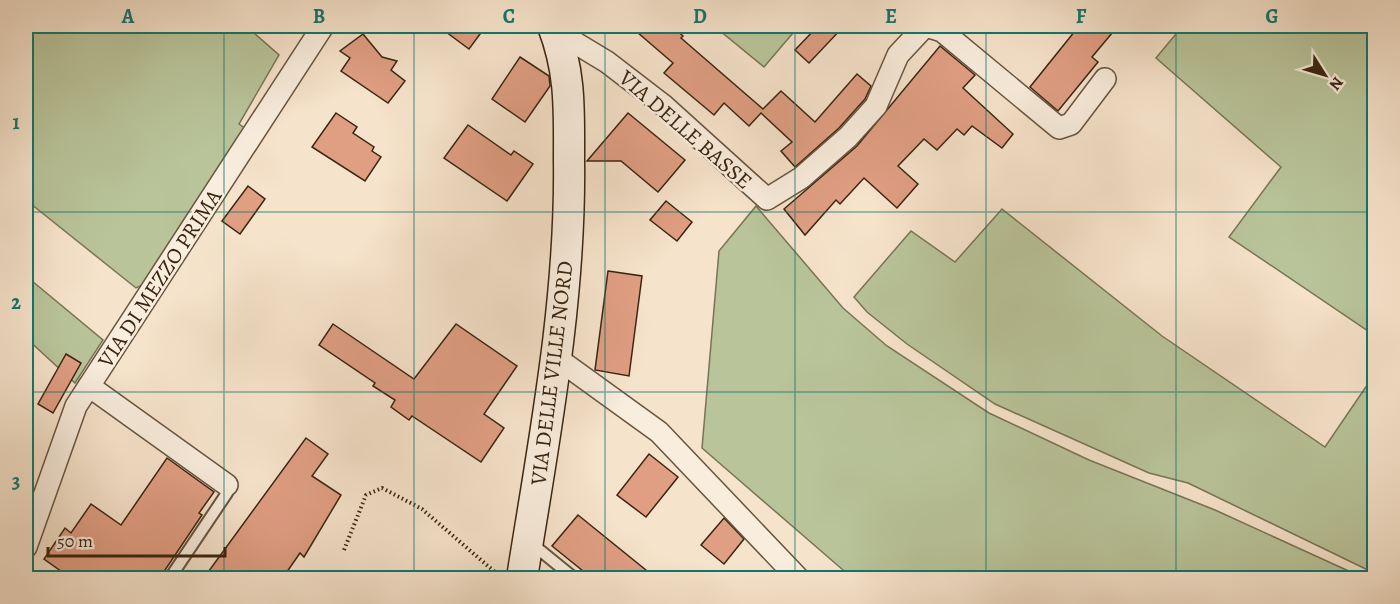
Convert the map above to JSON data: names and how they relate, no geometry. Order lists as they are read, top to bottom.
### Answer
{
  "streets": {
    "street": ["VIA DELLE BASSE", "VIA DI MEZZO PRIMA", "VIA DELLE VILLE NORD"]
  },
  "crossings": [
    ["VIA DELLE BASSE", "VIA DELLE VILLE NORD"]
  ],
  "scale_bar": "50 m",
  "north": "bottom right",
  "grid": {
    "columns": [
      "A",
      "B",
      "C",
      "D",
      "E",
      "F",
      "G"
    ],
    "rows": ["1", "2", "3"]
  }
}
